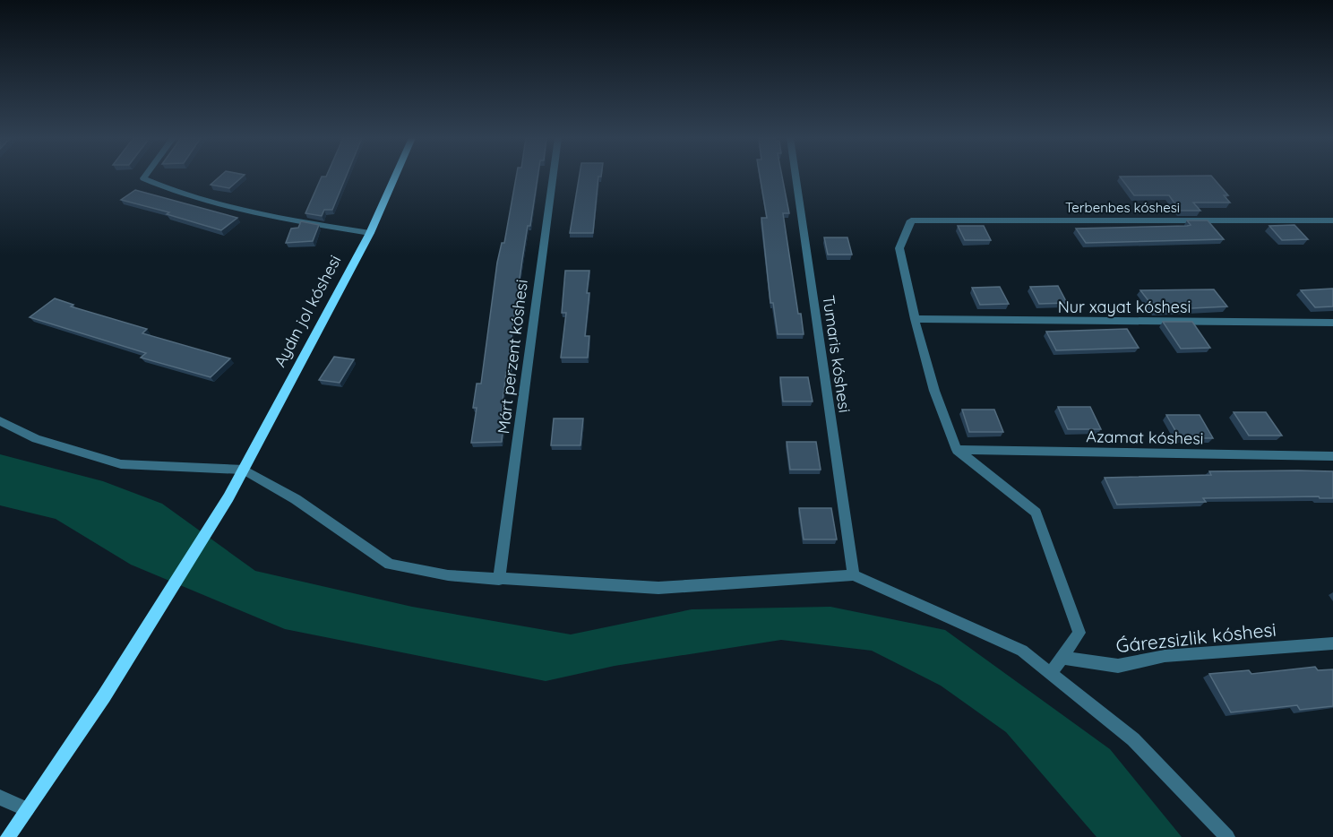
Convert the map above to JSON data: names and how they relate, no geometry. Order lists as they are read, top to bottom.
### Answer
{
  "streets": {
    "street": [
      "Terbenbes kóshesi",
      "Nur xayat kóshesi",
      "Aydın jol kóshesi",
      "Tumaris kóshesi",
      "Márt perzent kóshesi",
      "Azamat kóshesi",
      "Ǵárezsizlik kóshesi"
    ]
  },
  "crossings": [
    ["Terbenbes kóshesi", "Nur xayat kóshesi"]
  ]
}
